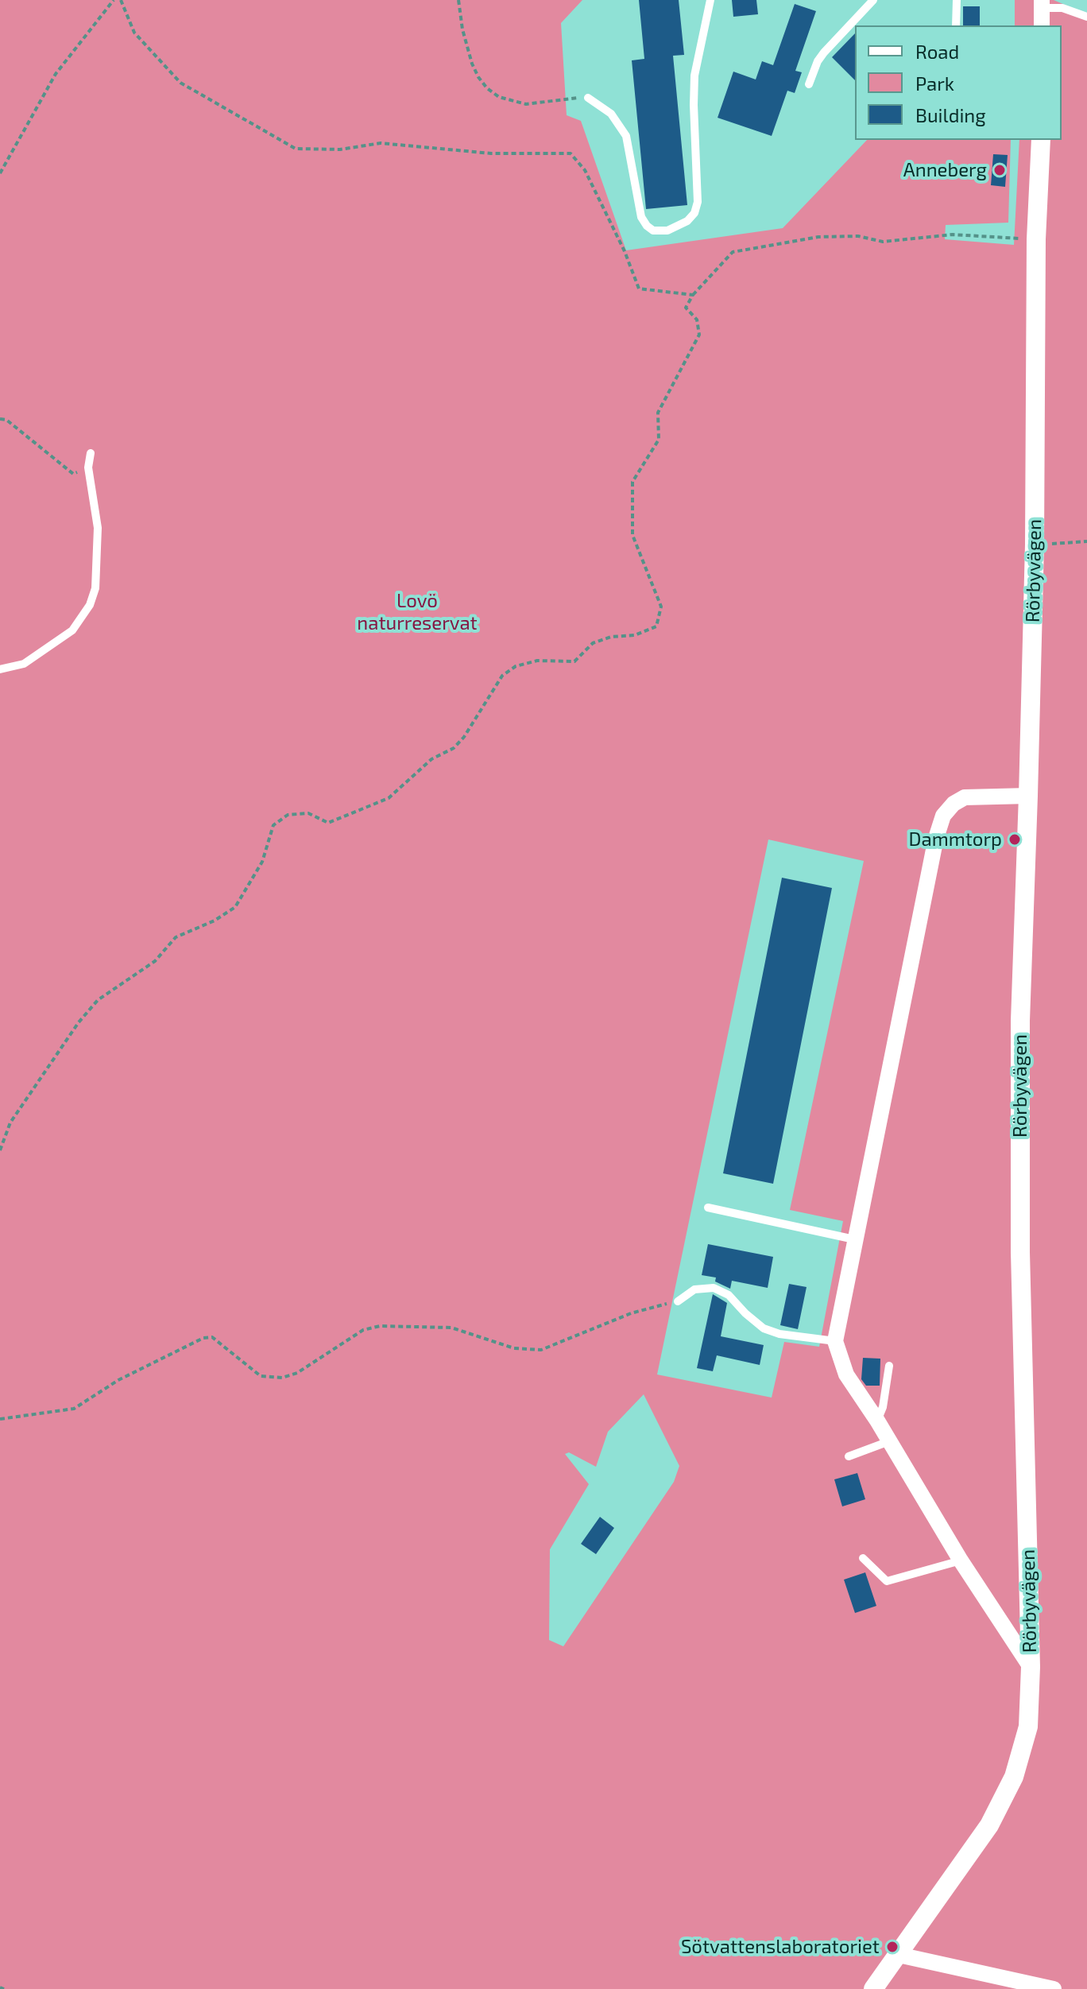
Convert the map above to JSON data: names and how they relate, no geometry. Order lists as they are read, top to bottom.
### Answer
{
  "streets": {
    "street": ["Rörbyvägen"]
  },
  "parks": ["Lovö naturreservat"],
  "places": ["Anneberg", "Dammtorp", "Sötvattenslaboratoriet"],
  "legend": ["Road", "Park", "Building"]
}
